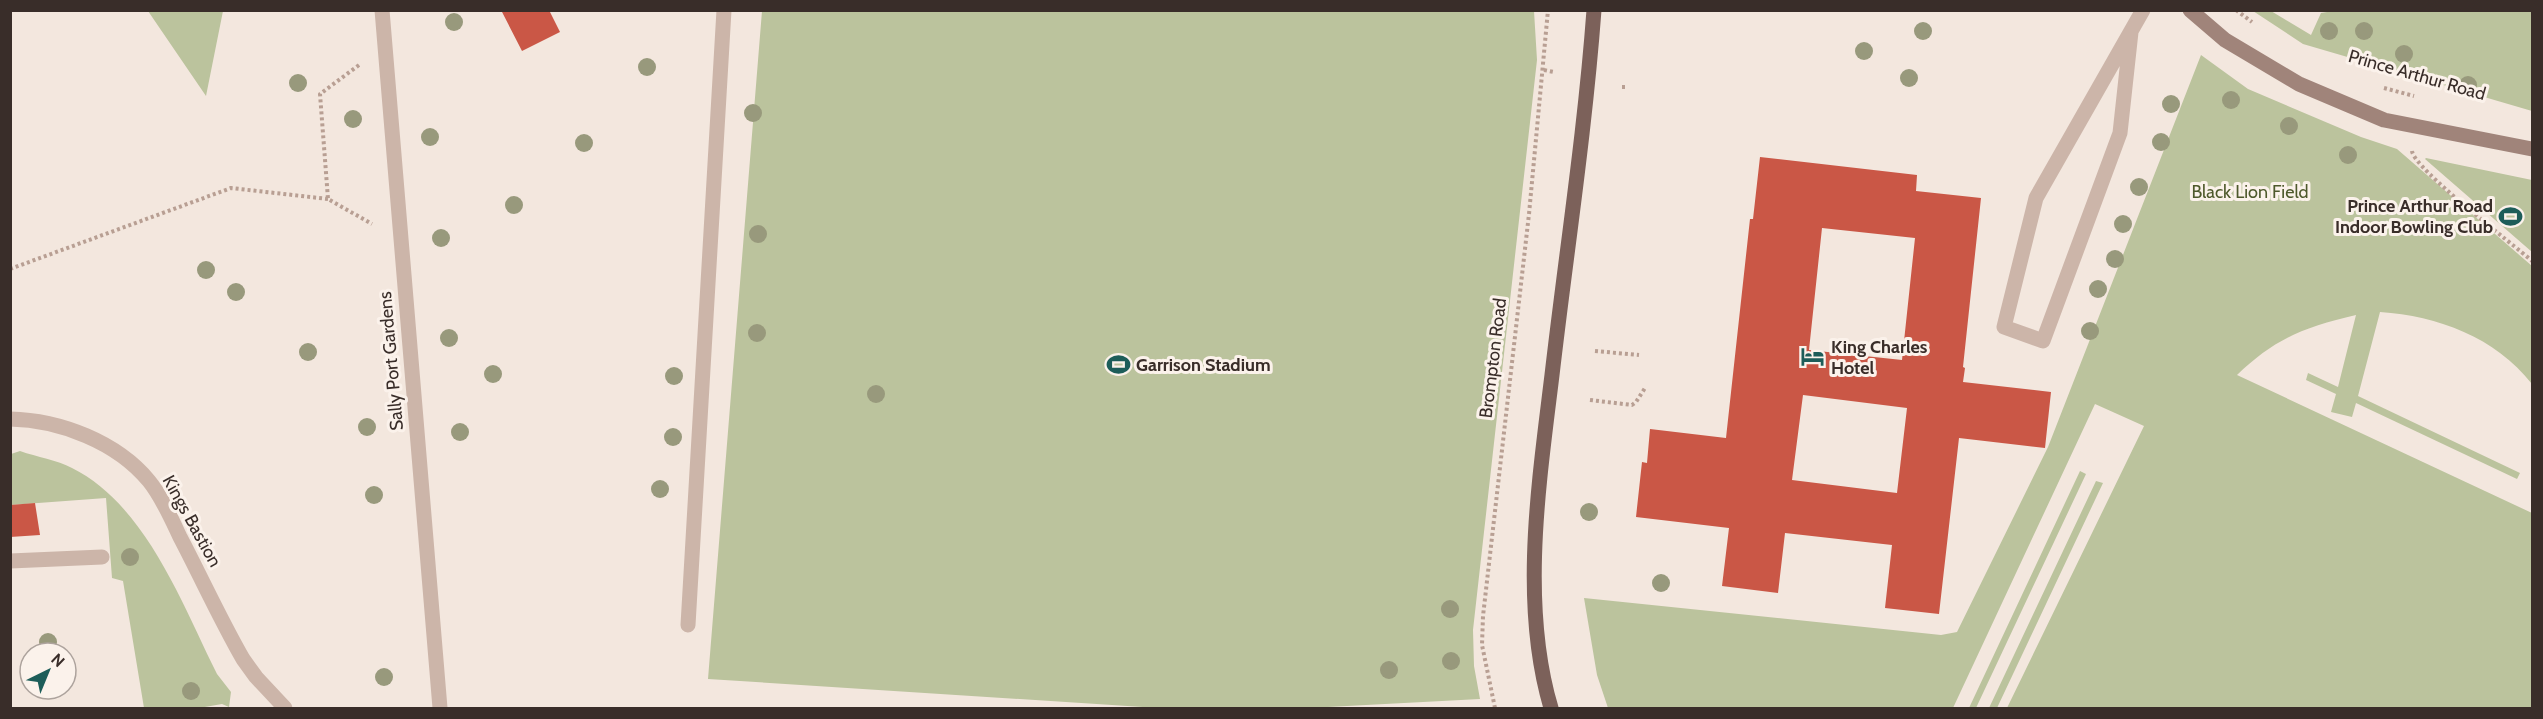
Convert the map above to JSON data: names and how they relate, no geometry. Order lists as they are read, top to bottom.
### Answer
{
  "streets": {
    "street": ["Sally Port Gardens", "Kings Bastion"],
    "path": ["Prince Arthur Road", "Brompton Road"]
  },
  "parks": ["Black Lion Field"],
  "places": {
    "sports": ["Prince Arthur Road Indoor Bowling Club", "Garrison Stadium"],
    "hotel": ["King Charles Hotel"]
  },
  "north": "top right"
}
